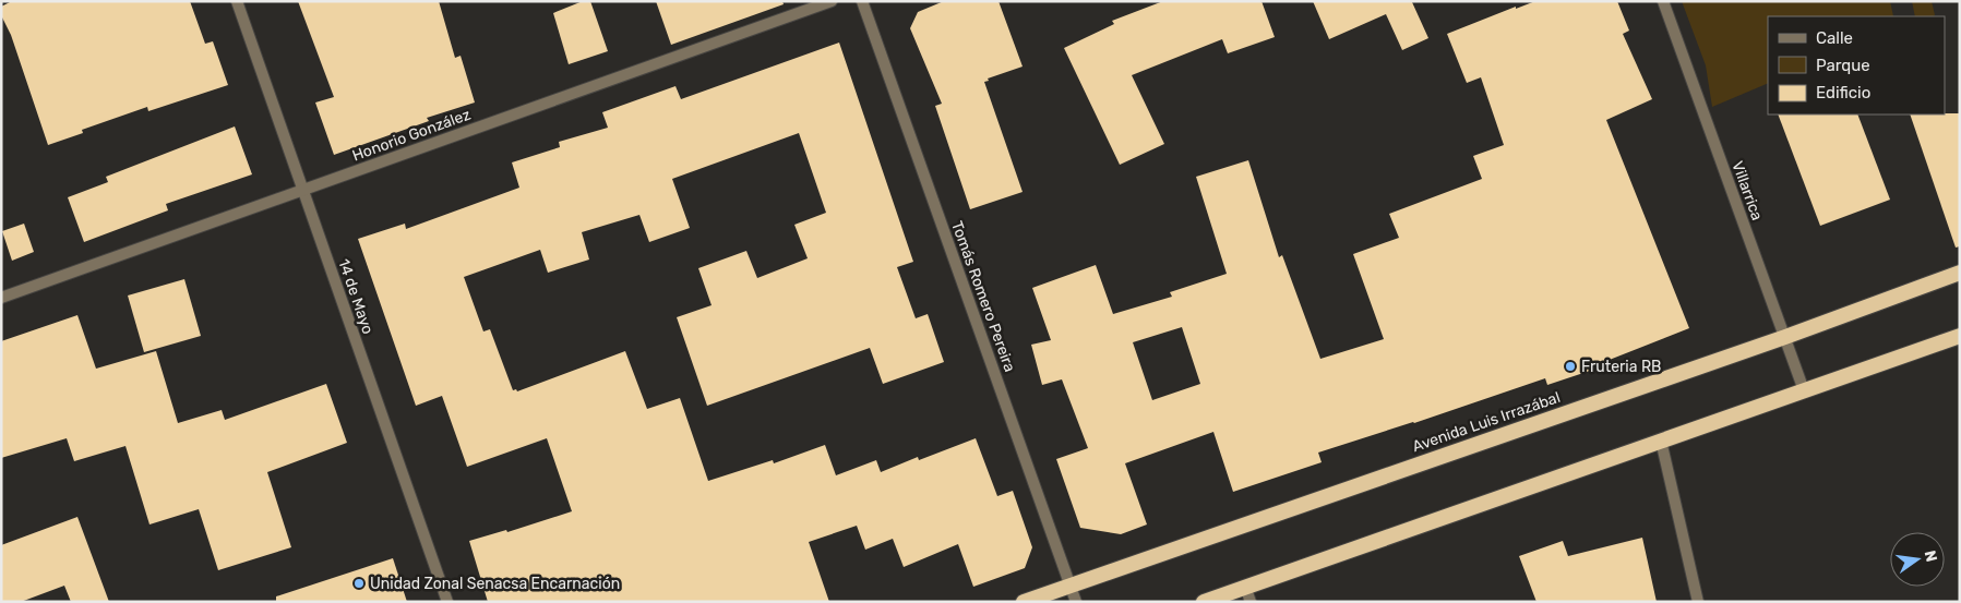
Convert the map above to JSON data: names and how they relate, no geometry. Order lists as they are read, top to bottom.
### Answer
{
  "streets": {
    "highway": ["Avenida Luis Irrazábal"],
    "street": [
      "Honorio González",
      "Villarrica",
      "14 de Mayo",
      "Tomás Romero Pereira"
    ]
  },
  "crossings": [
    ["Honorio González", "14 de Mayo"],
    ["Villarrica", "Avenida Luis Irrazábal"],
    ["Tomás Romero Pereira", "Avenida Luis Irrazábal"]
  ],
  "places": ["Fruteria RB", "Unidad Zonal Senacsa Encarnación"],
  "legend": ["Calle", "Parque", "Edificio"],
  "north": "right"
}
